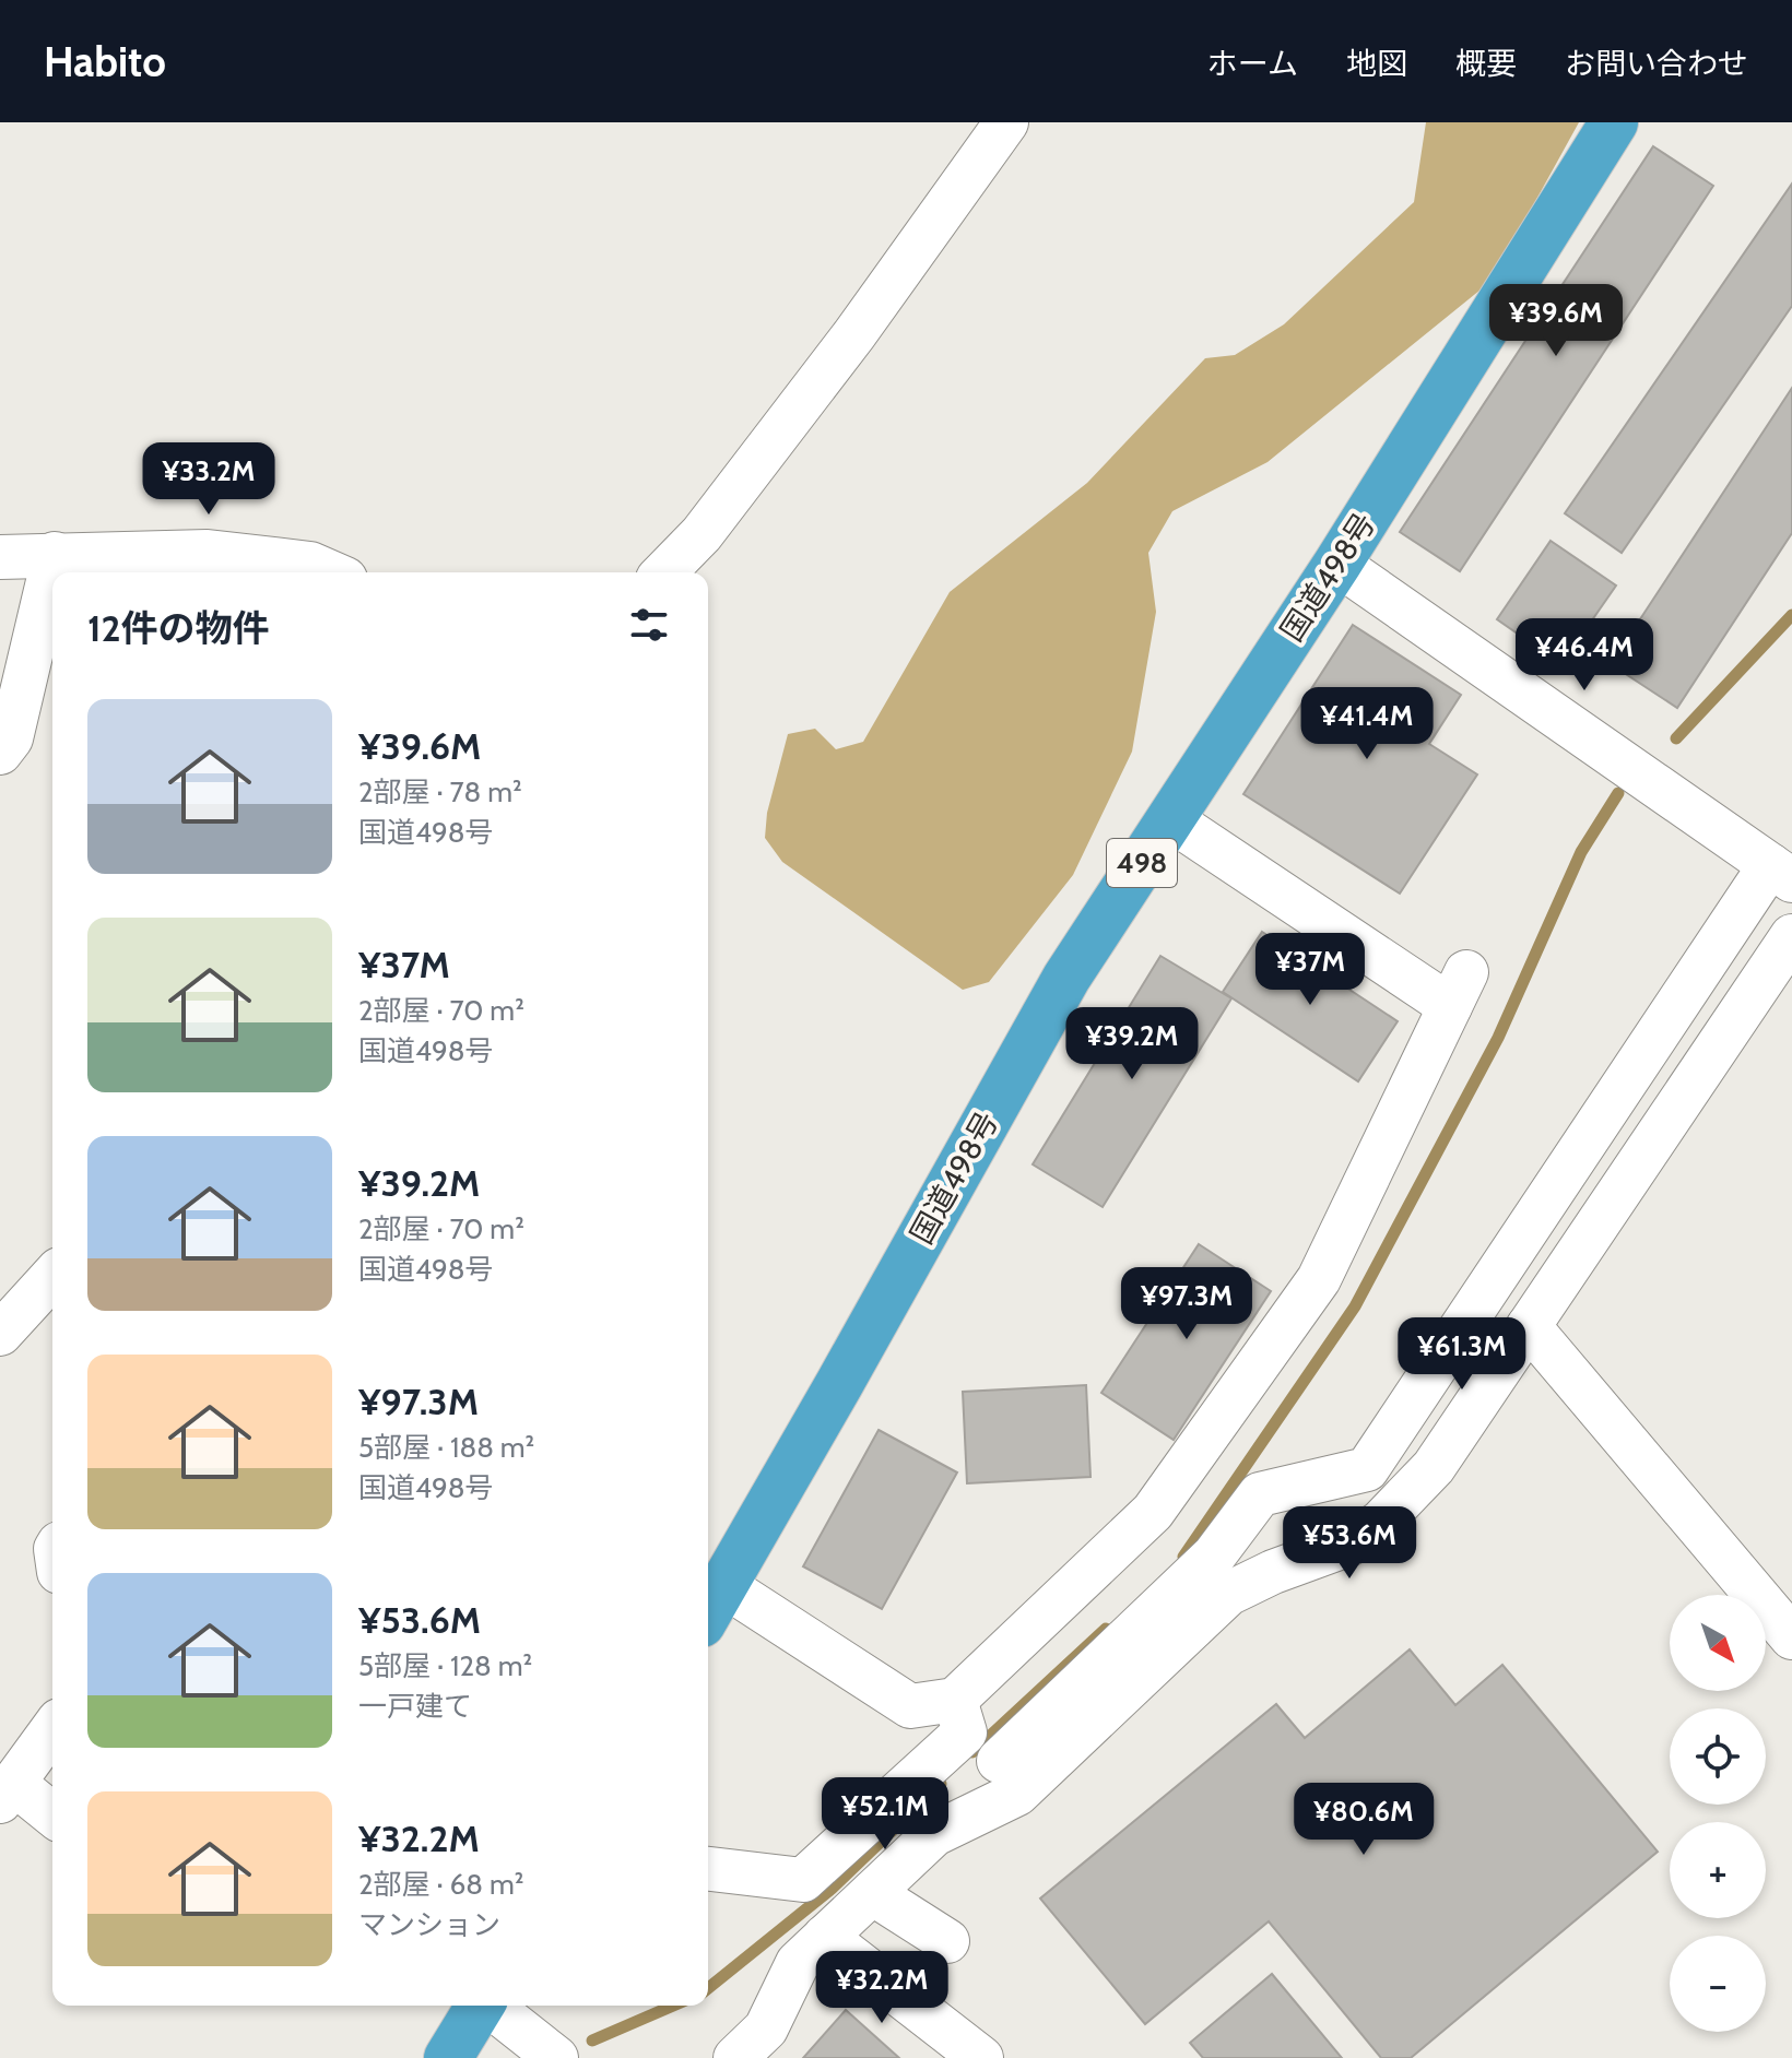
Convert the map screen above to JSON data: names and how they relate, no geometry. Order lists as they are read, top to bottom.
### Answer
{
  "streets": {
    "highway": ["国道498号", "498"]
  },
  "north": "bottom right",
  "page": {
    "header": "Habito",
    "nav": [
      "ホーム",
      "地図",
      "概要",
      "お問い合わせ"
    ],
    "price": [
      "¥39.6M",
      "¥33.2M",
      "¥46.4M",
      "¥41.4M",
      "¥37M",
      "¥39.2M",
      "¥97.3M",
      "¥61.3M",
      "¥53.6M",
      "¥52.1M",
      "¥80.6M",
      "¥32.2M"
    ],
    "heading": "12件の物件",
    "list": [
      {
        "name": "¥39.6M",
        "note": "2部屋 · 78 m² · 国道498号"
      },
      {
        "name": "¥37M",
        "note": "2部屋 · 70 m² · 国道498号"
      },
      {
        "name": "¥39.2M",
        "note": "2部屋 · 70 m² · 国道498号"
      },
      {
        "name": "¥97.3M",
        "note": "5部屋 · 188 m² · 国道498号"
      },
      {
        "name": "¥53.6M",
        "note": "5部屋 · 128 m² · 一戸建て"
      },
      {
        "name": "¥32.2M",
        "note": "2部屋 · 68 m² · マンション"
      }
    ],
    "map_buttons": ["+", "−"]
  }
}
